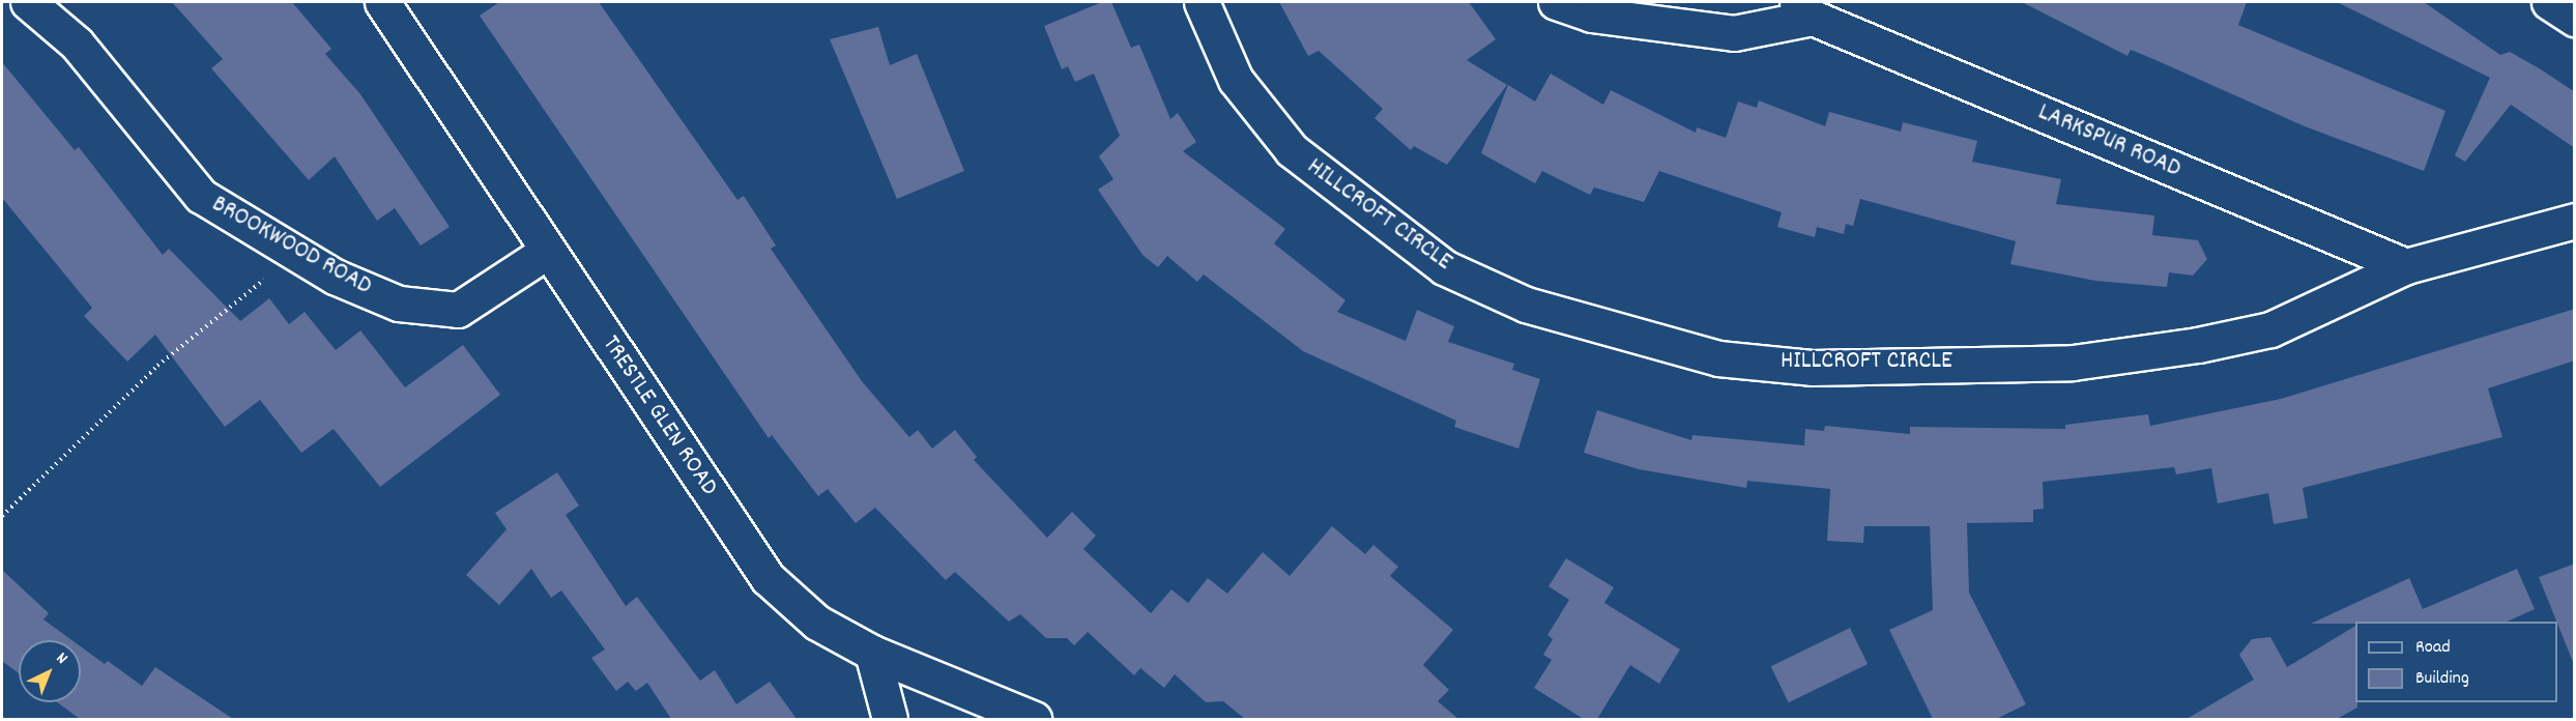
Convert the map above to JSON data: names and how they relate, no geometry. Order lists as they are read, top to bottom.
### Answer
{
  "streets": {
    "street": [
      "LARKSPUR ROAD",
      "HILLCROFT CIRCLE",
      "BROOKWOOD ROAD",
      "TRESTLE GLEN ROAD"
    ]
  },
  "crossings": [
    ["LARKSPUR ROAD", "HILLCROFT CIRCLE"],
    ["BROOKWOOD ROAD", "TRESTLE GLEN ROAD"]
  ],
  "legend": ["Road", "Building"],
  "north": "top right"
}
